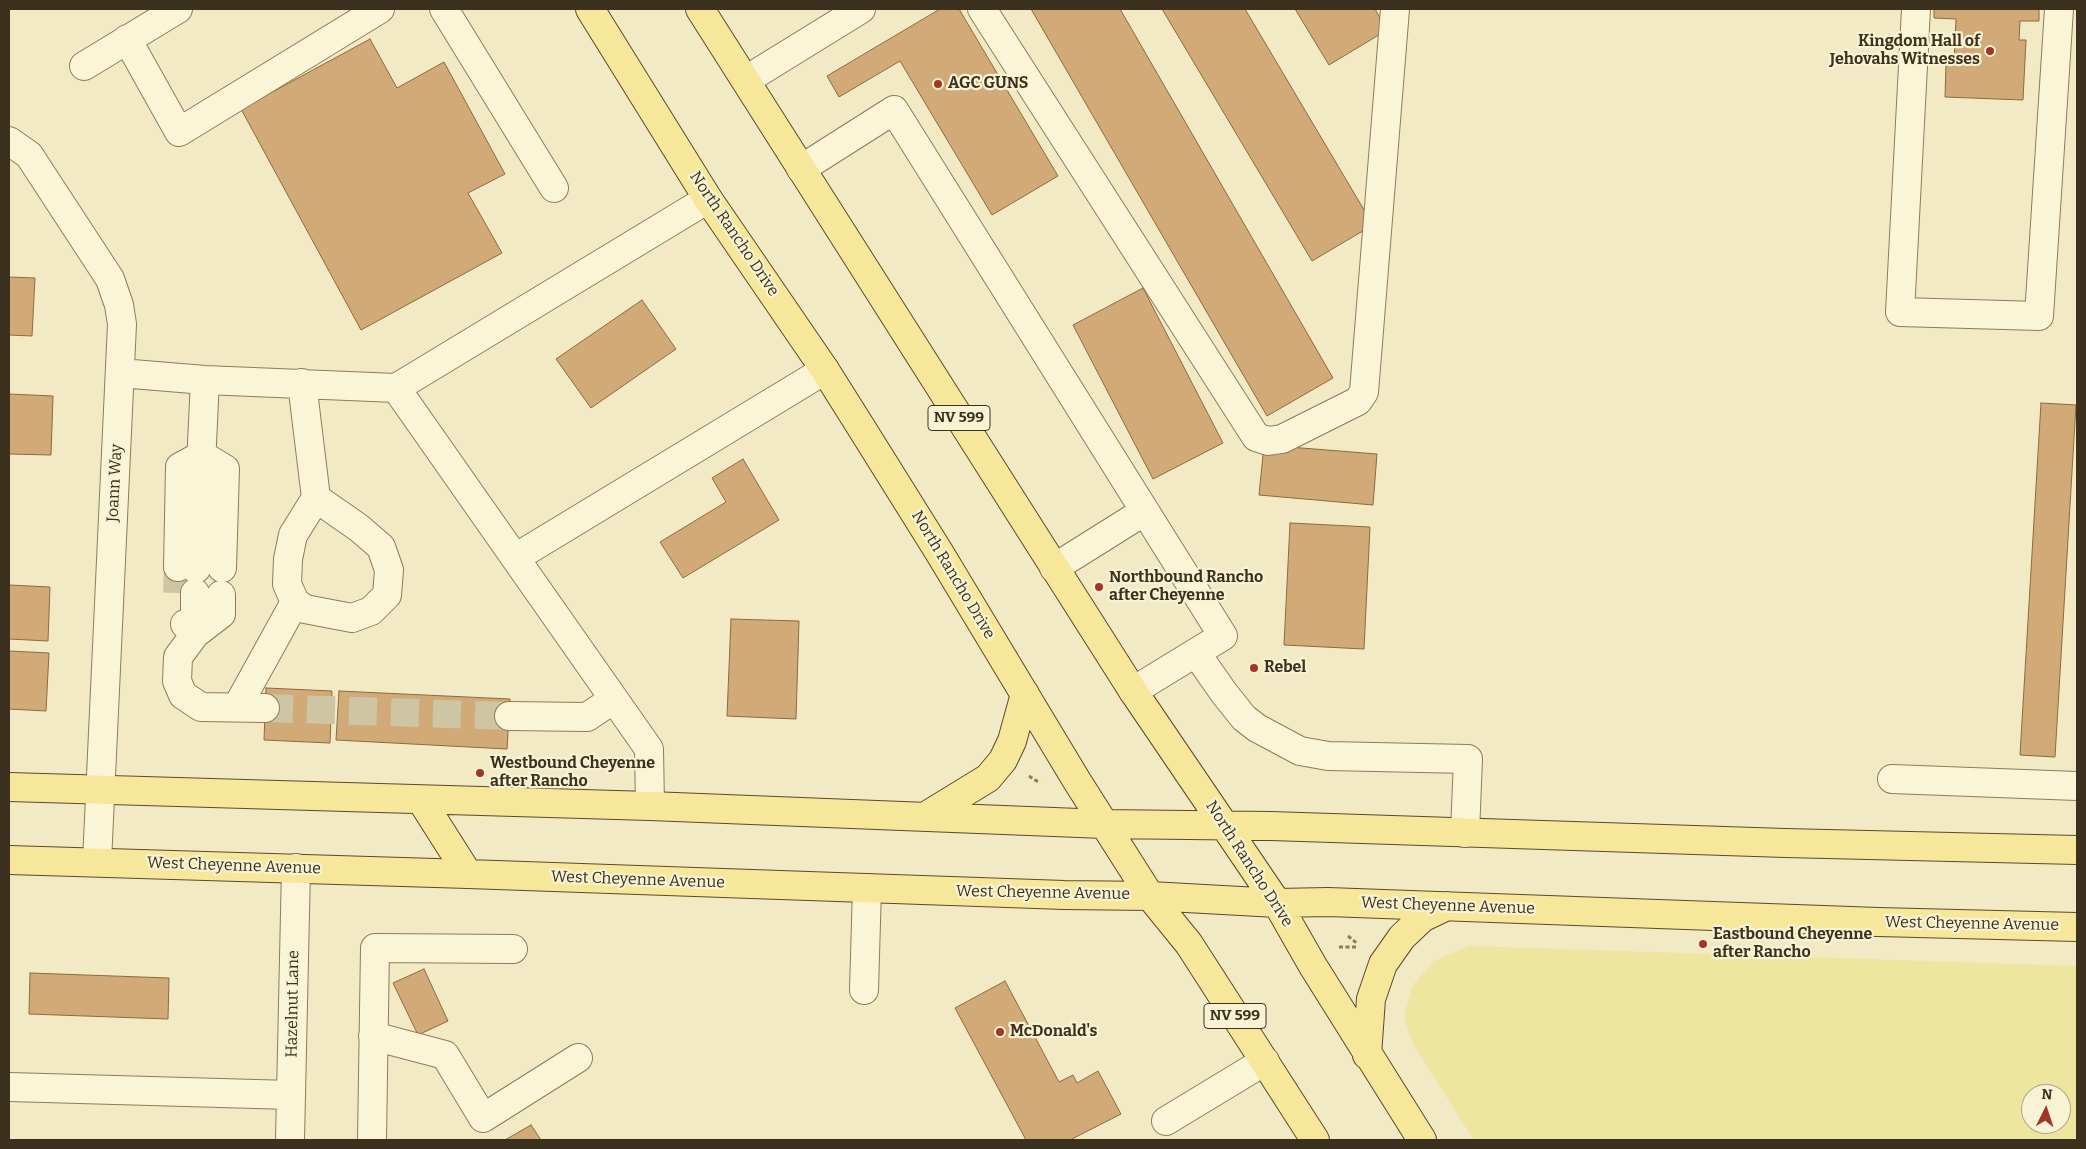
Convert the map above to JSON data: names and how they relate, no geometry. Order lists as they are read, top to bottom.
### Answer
{
  "streets": {
    "main road": ["North Rancho Drive", "NV 599", "West Cheyenne Avenue"],
    "street": ["Joann Way", "Hazelnut Lane"]
  },
  "crossings": [
    ["North Rancho Drive", "West Cheyenne Avenue"],
    ["Joann Way", "West Cheyenne Avenue"],
    ["West Cheyenne Avenue", "Hazelnut Lane"]
  ],
  "places": [
    "Kingdom Hall of Jehovahs Witnesses",
    "AGC GUNS",
    "Northbound Rancho after Cheyenne",
    "Rebel",
    "Westbound Cheyenne after Rancho",
    "Eastbound Cheyenne after Rancho",
    "McDonald's"
  ],
  "north": "top"
}
